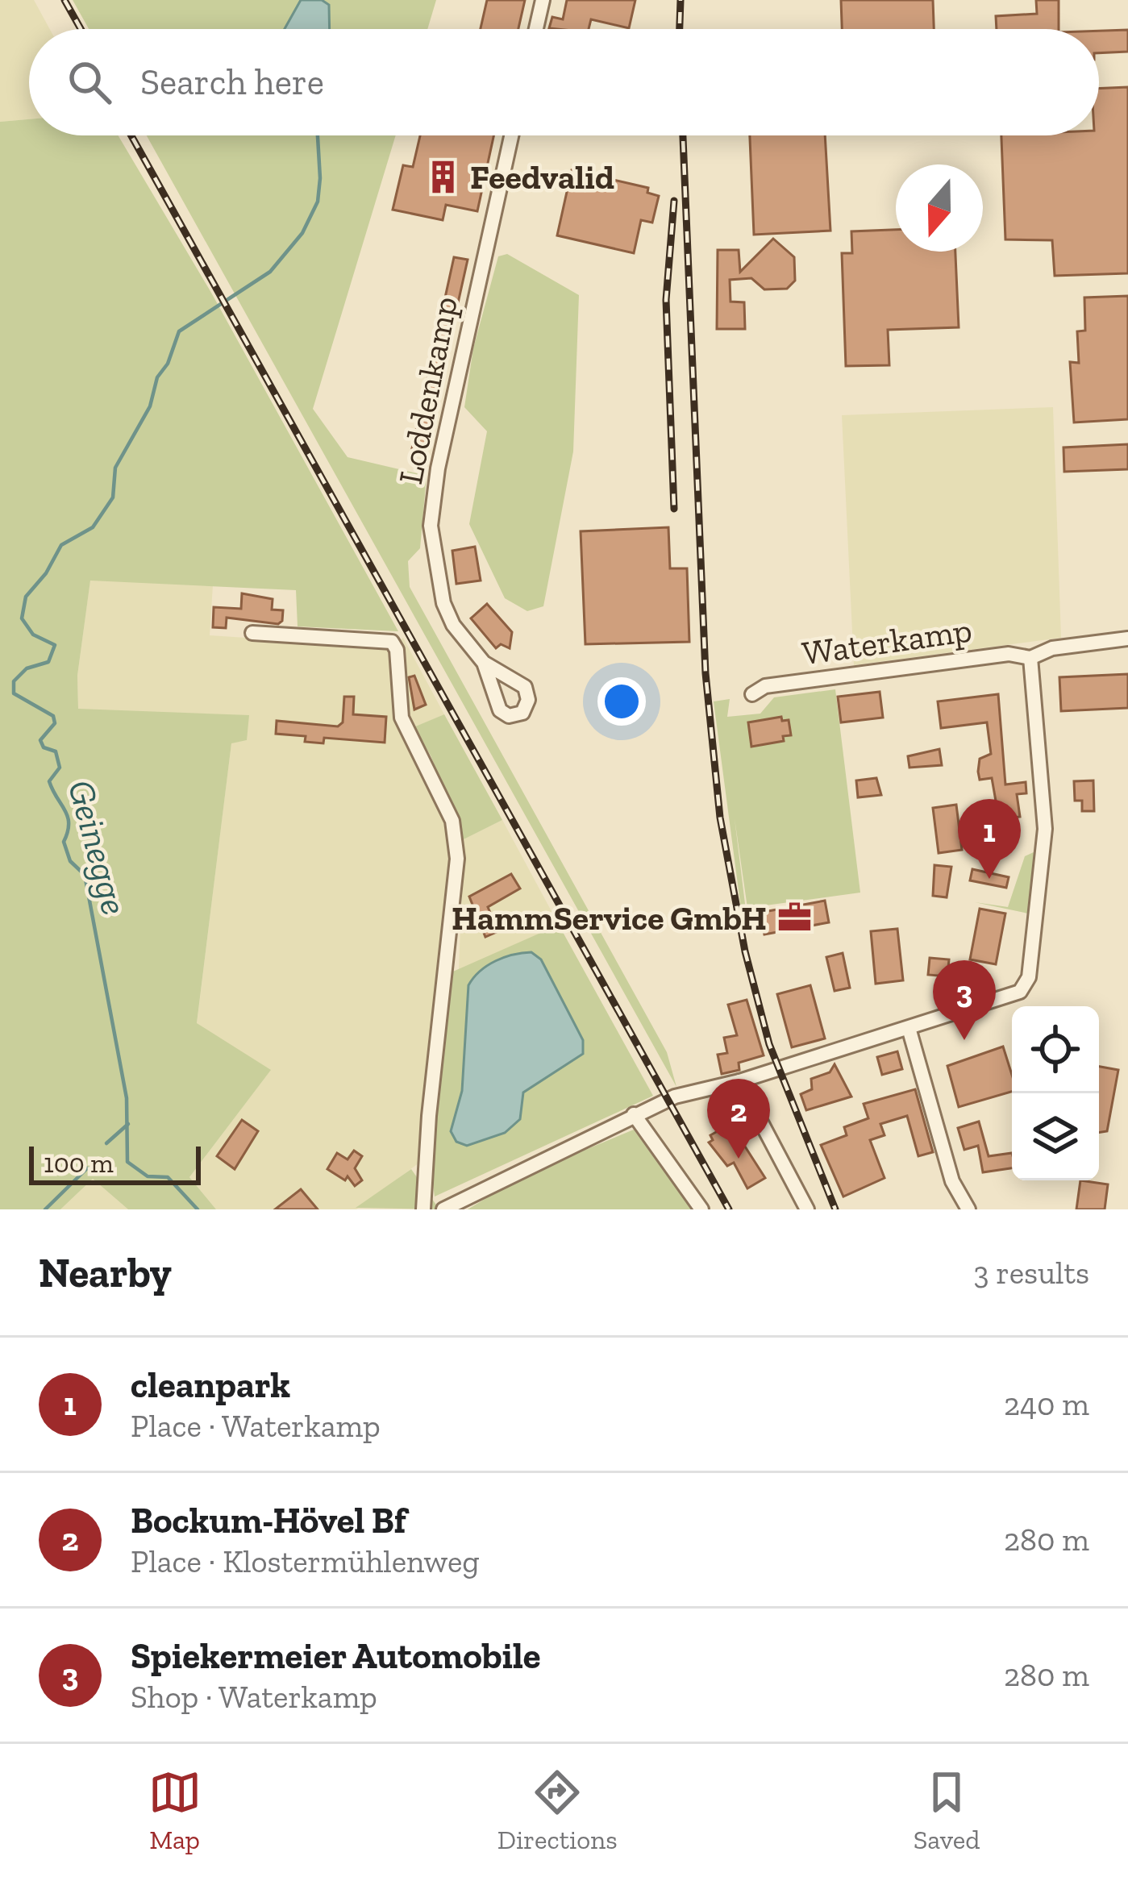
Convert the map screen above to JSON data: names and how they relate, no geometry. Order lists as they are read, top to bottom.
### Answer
{
  "streets": {
    "street": ["Loddenkamp", "Waterkamp"]
  },
  "water": ["Geinegge"],
  "places": {
    "building": ["Feedvalid"],
    "office": ["HammService GmbH"]
  },
  "scale_bar": "100 m",
  "north": "bottom",
  "page": {
    "search": "Search here",
    "pins": ["1", "3", "2"],
    "scale": "100 m",
    "heading": ["Nearby", "3 results"],
    "list": [
      {
        "mark": "1",
        "name": "cleanpark",
        "note": "Place · Waterkamp",
        "value": "240 m"
      },
      {
        "mark": "2",
        "name": "Bockum-Hövel Bf",
        "note": "Place · Klostermühlenweg",
        "value": "280 m"
      },
      {
        "mark": "3",
        "name": "Spiekermeier Automobile",
        "note": "Shop · Waterkamp",
        "value": "280 m"
      }
    ],
    "nav": ["Map", "Directions", "Saved"]
  }
}
